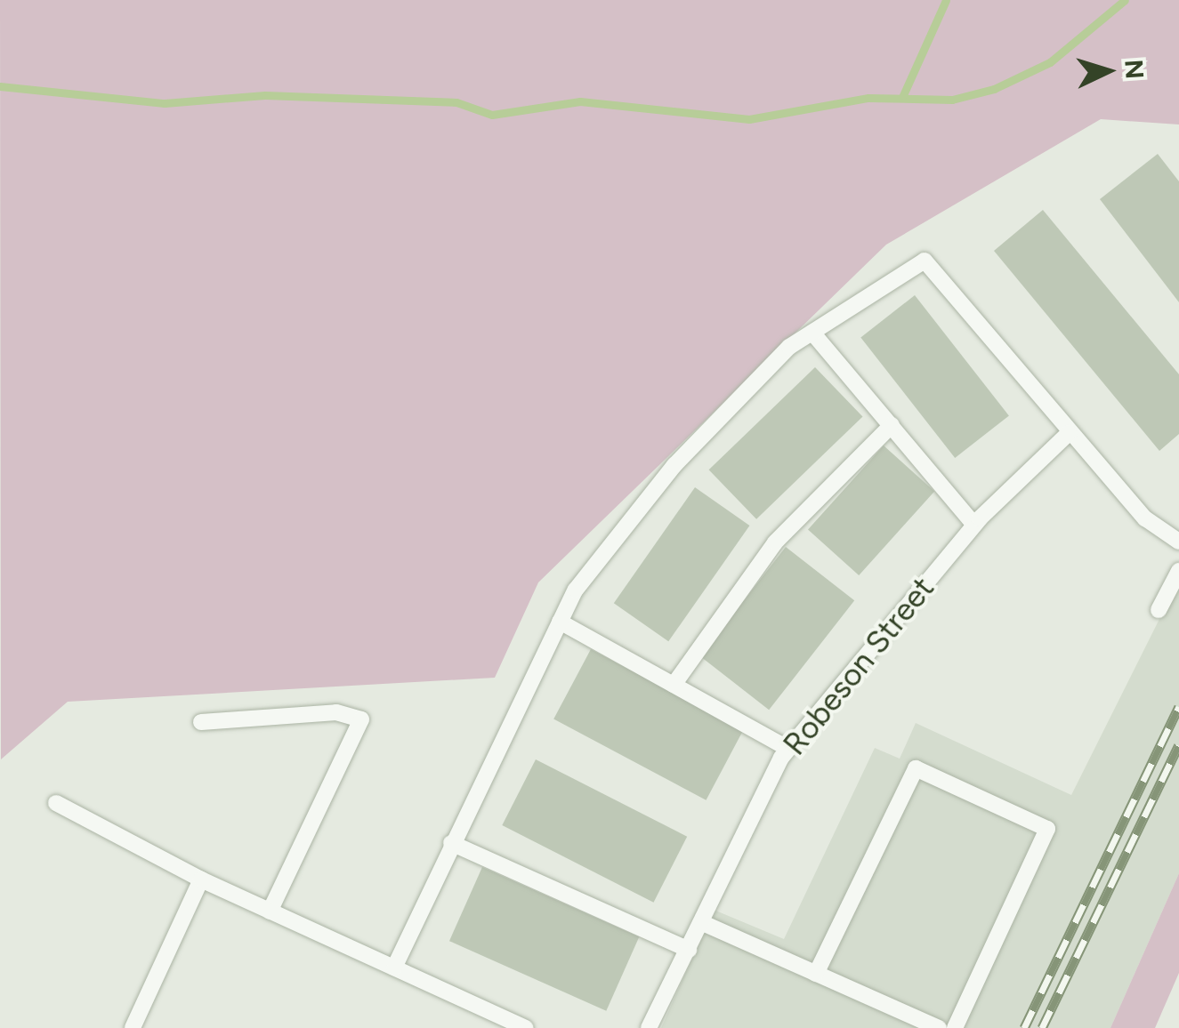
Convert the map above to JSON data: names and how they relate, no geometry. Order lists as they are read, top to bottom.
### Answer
{
  "streets": {
    "lane": ["Robeson Street"]
  },
  "north": "right"
}
